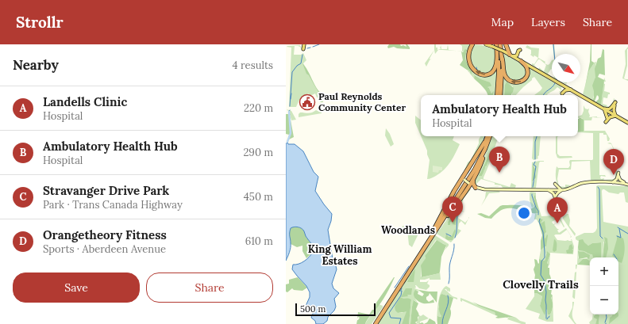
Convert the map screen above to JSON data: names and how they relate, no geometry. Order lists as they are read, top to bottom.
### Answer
{
  "districts": ["Woodlands", "King William Estates", "Clovelly Trails"],
  "places": {
    "public building": ["Paul Reynolds Community Center"]
  },
  "scale_bar": "500 m",
  "north": "bottom right",
  "page": {
    "header": "Strollr",
    "nav": ["Map", "Layers", "Share"],
    "heading": ["Nearby", "4 results"],
    "list": [
      {
        "mark": "A",
        "name": "Landells Clinic",
        "note": "Hospital",
        "value": "220 m"
      },
      {
        "mark": "B",
        "name": "Ambulatory Health Hub",
        "note": "Hospital",
        "value": "290 m"
      },
      {
        "mark": "C",
        "name": "Stravanger Drive Park",
        "note": "Park · Trans Canada Highway",
        "value": "450 m"
      },
      {
        "mark": "D",
        "name": "Orangetheory Fitness",
        "note": "Sports · Aberdeen Avenue",
        "value": "610 m"
      }
    ],
    "popup": ["Ambulatory Health Hub", "Hospital"],
    "pins": [
      "B",
      "D",
      "C",
      "A"
    ],
    "map_buttons": ["+", "−"],
    "buttons": ["Save", "Share"],
    "scale": "500 m"
  }
}
